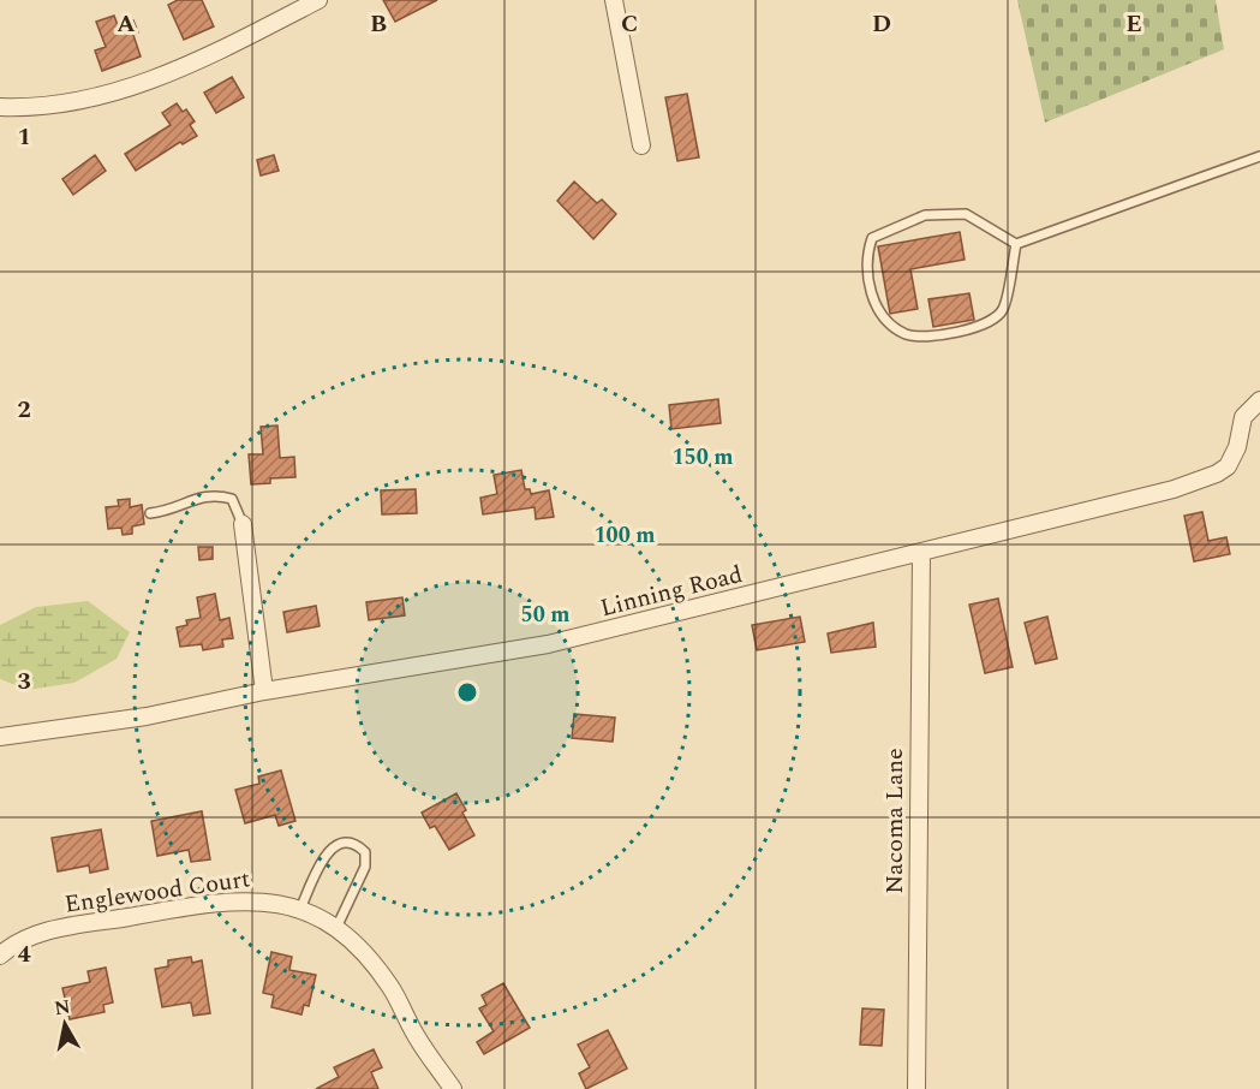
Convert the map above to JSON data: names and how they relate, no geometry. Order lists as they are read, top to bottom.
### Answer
{
  "streets": {
    "street": ["Linning Road", "Nacoma Lane", "Englewood Court"]
  },
  "crossings": [
    ["Linning Road", "Nacoma Lane"]
  ],
  "north": "top",
  "grid": {
    "columns": [
      "A",
      "B",
      "C",
      "D",
      "E"
    ],
    "rows": [
      "1",
      "2",
      "3",
      "4"
    ]
  },
  "rings": ["150 m", "100 m", "50 m"]
}
